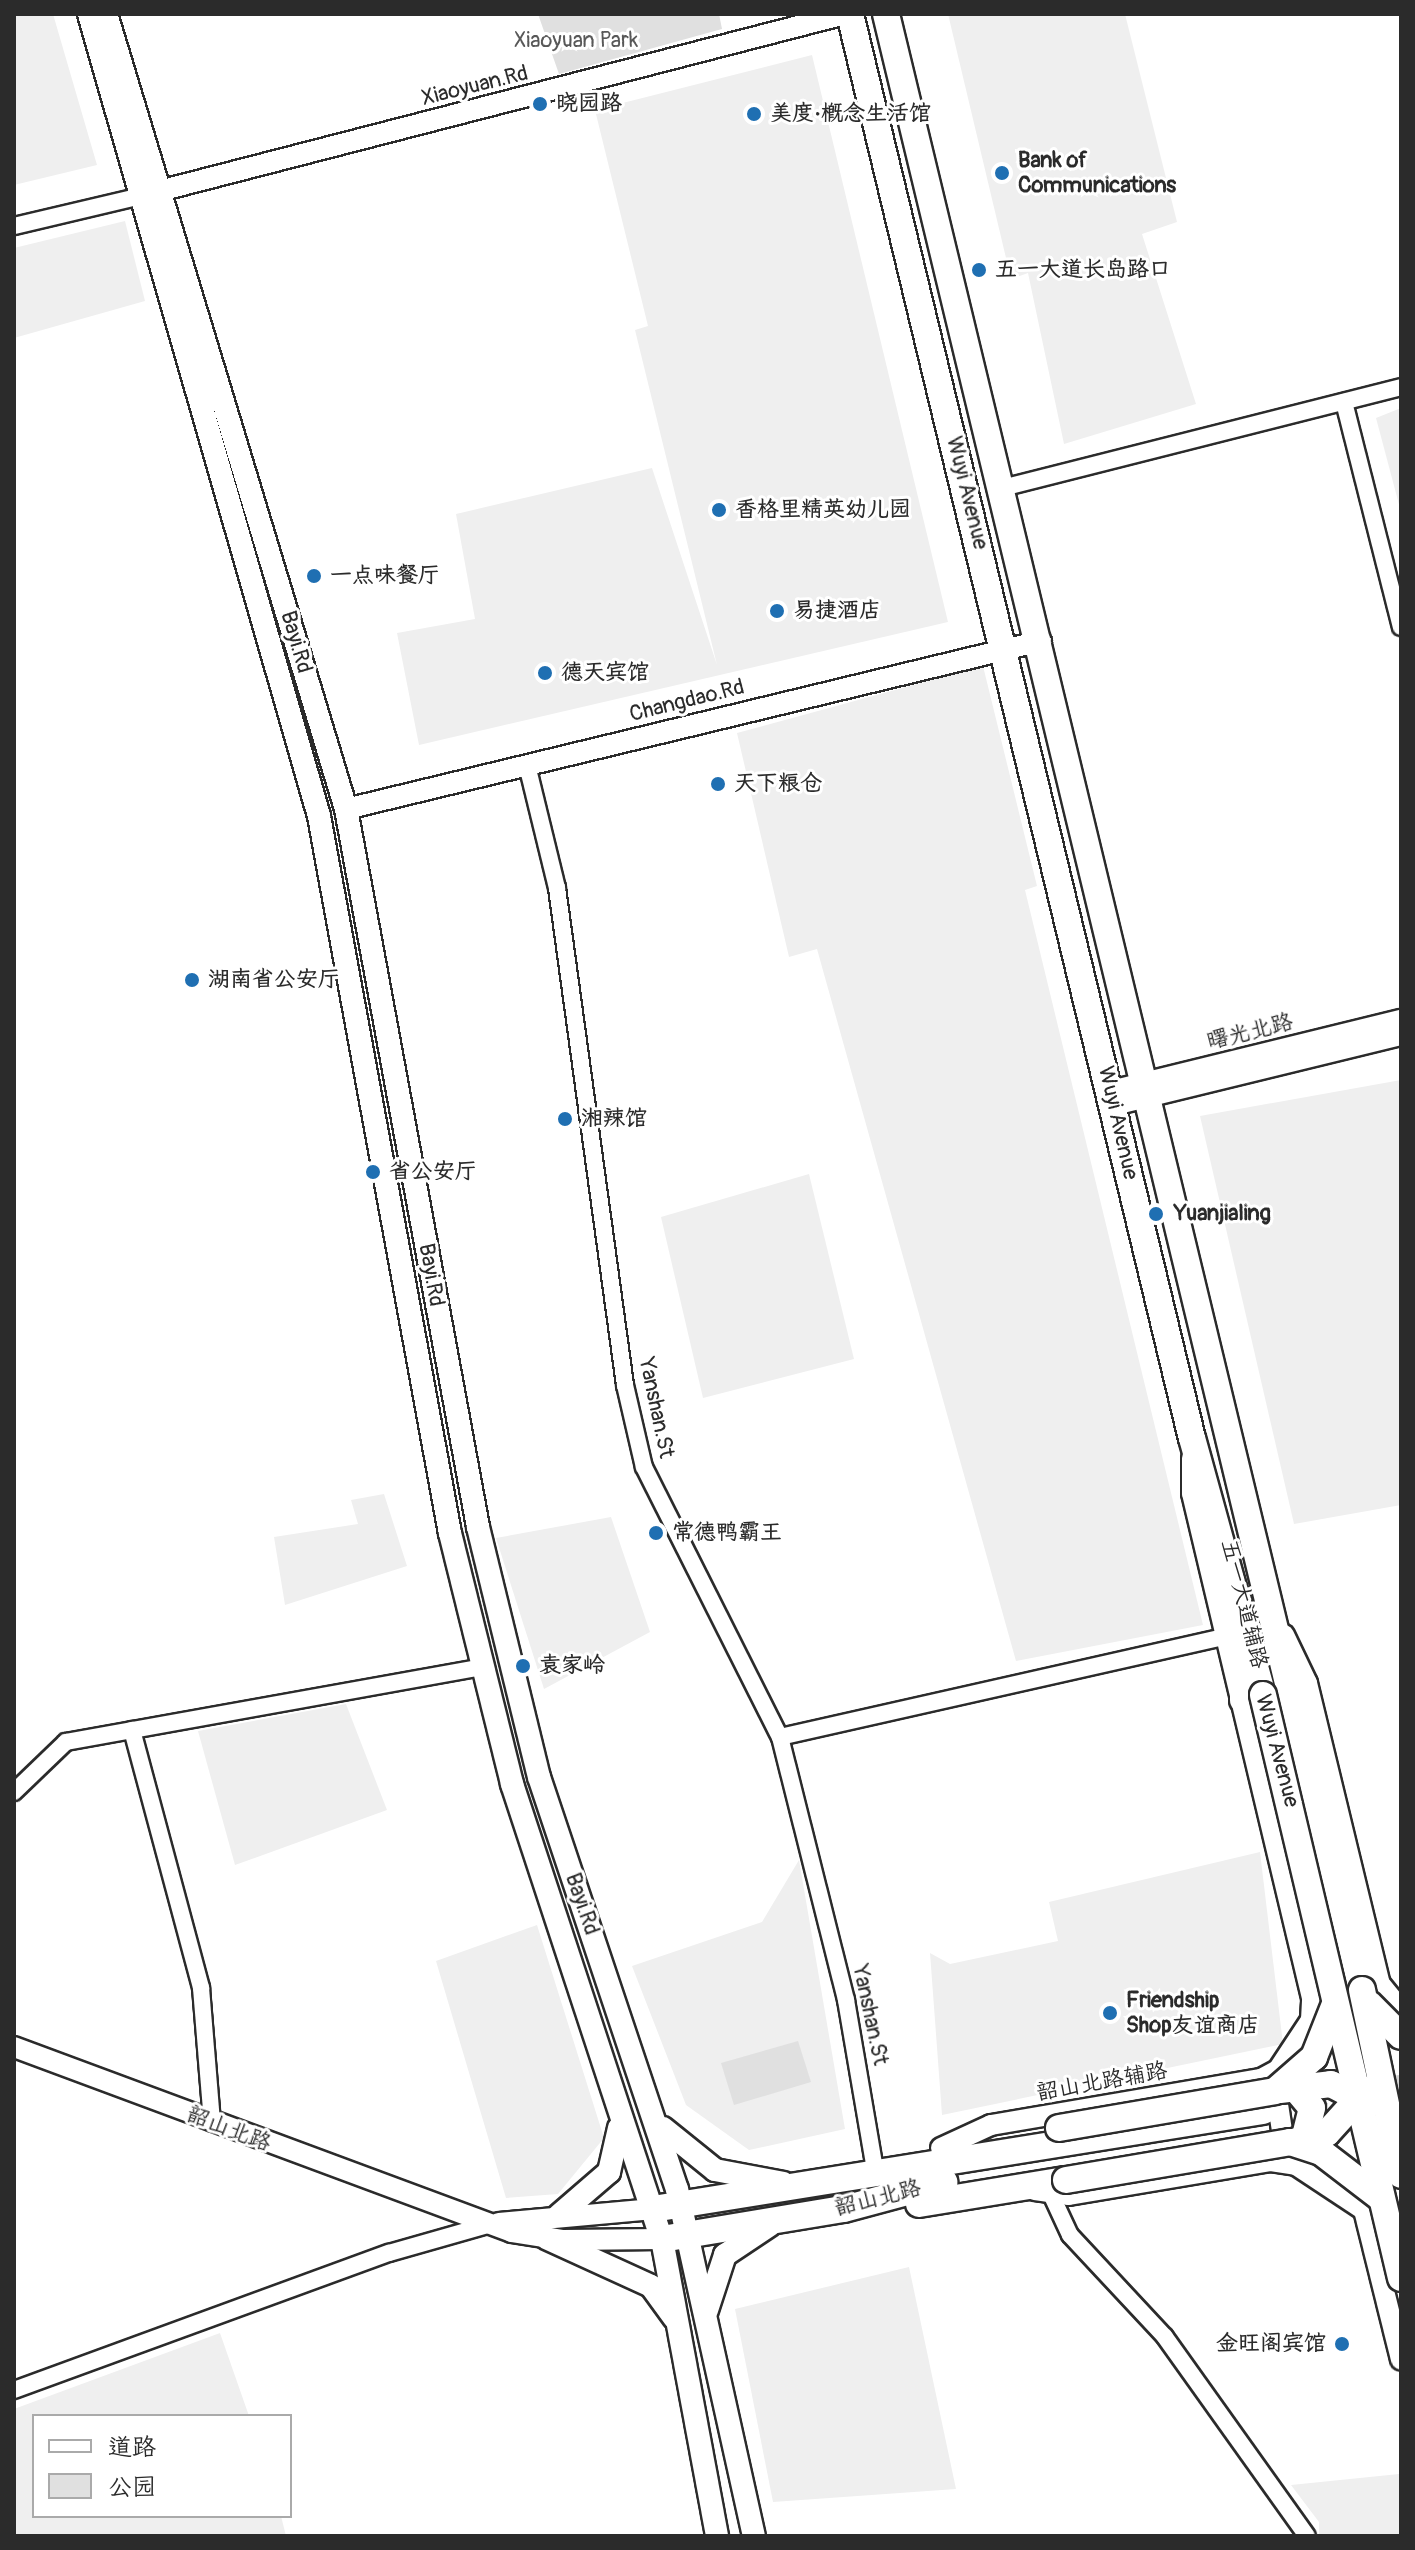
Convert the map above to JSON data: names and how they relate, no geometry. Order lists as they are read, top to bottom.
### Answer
{
  "streets": {
    "main road": ["Wuyi Avenue", "Bayi.Rd", "韶山北路"],
    "street": [
      "Xiaoyuan.Rd",
      "Changdao.Rd",
      "曙光北路",
      "Yanshan.St",
      "五一大道辅路",
      "韶山北路辅路"
    ]
  },
  "crossings": [
    ["Xiaoyuan.Rd", "Wuyi Avenue"],
    ["Xiaoyuan.Rd", "Bayi.Rd"],
    ["Wuyi Avenue", "Changdao.Rd"],
    ["Wuyi Avenue", "曙光北路"],
    ["Wuyi Avenue", "五一大道辅路"],
    ["Bayi.Rd", "Changdao.Rd"],
    ["Bayi.Rd", "韶山北路"],
    ["Changdao.Rd", "Yanshan.St"],
    ["Yanshan.St", "韶山北路"],
    ["韶山北路辅路", "韶山北路"]
  ],
  "parks": ["Xiaoyuan Park"],
  "places": [
    "晓园路",
    "美度·概念生活馆",
    "Bank of Communications",
    "五一大道长岛路口",
    "香格里精英幼儿园",
    "一点味餐厅",
    "易捷酒店",
    "德天宾馆",
    "天下粮仓",
    "湖南省公安厅",
    "湘辣馆",
    "省公安厅",
    "Yuanjialing",
    "常德鸭霸王",
    "袁家岭",
    "Friendship Shop友谊商店",
    "金旺阁宾馆"
  ],
  "legend": ["道路", "公园"]
}
